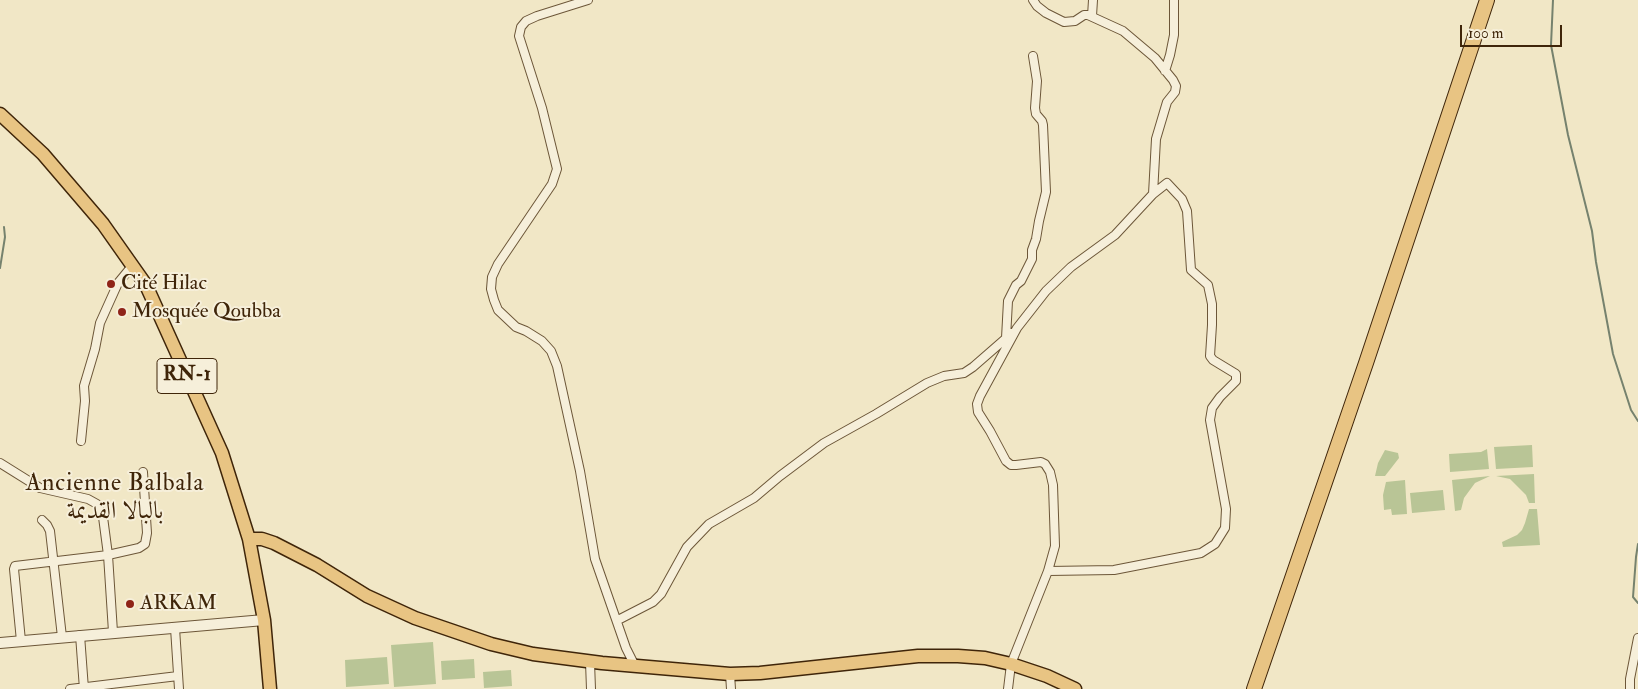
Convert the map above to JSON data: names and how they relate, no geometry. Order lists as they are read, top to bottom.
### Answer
{
  "streets": {
    "main road": ["RN-1"]
  },
  "districts": ["Ancienne Balbala بالبالا القديمة"],
  "places": ["Cité Hilac", "Mosquée Qoubba", "ARKAM"],
  "scale_bar": "100 m"
}
